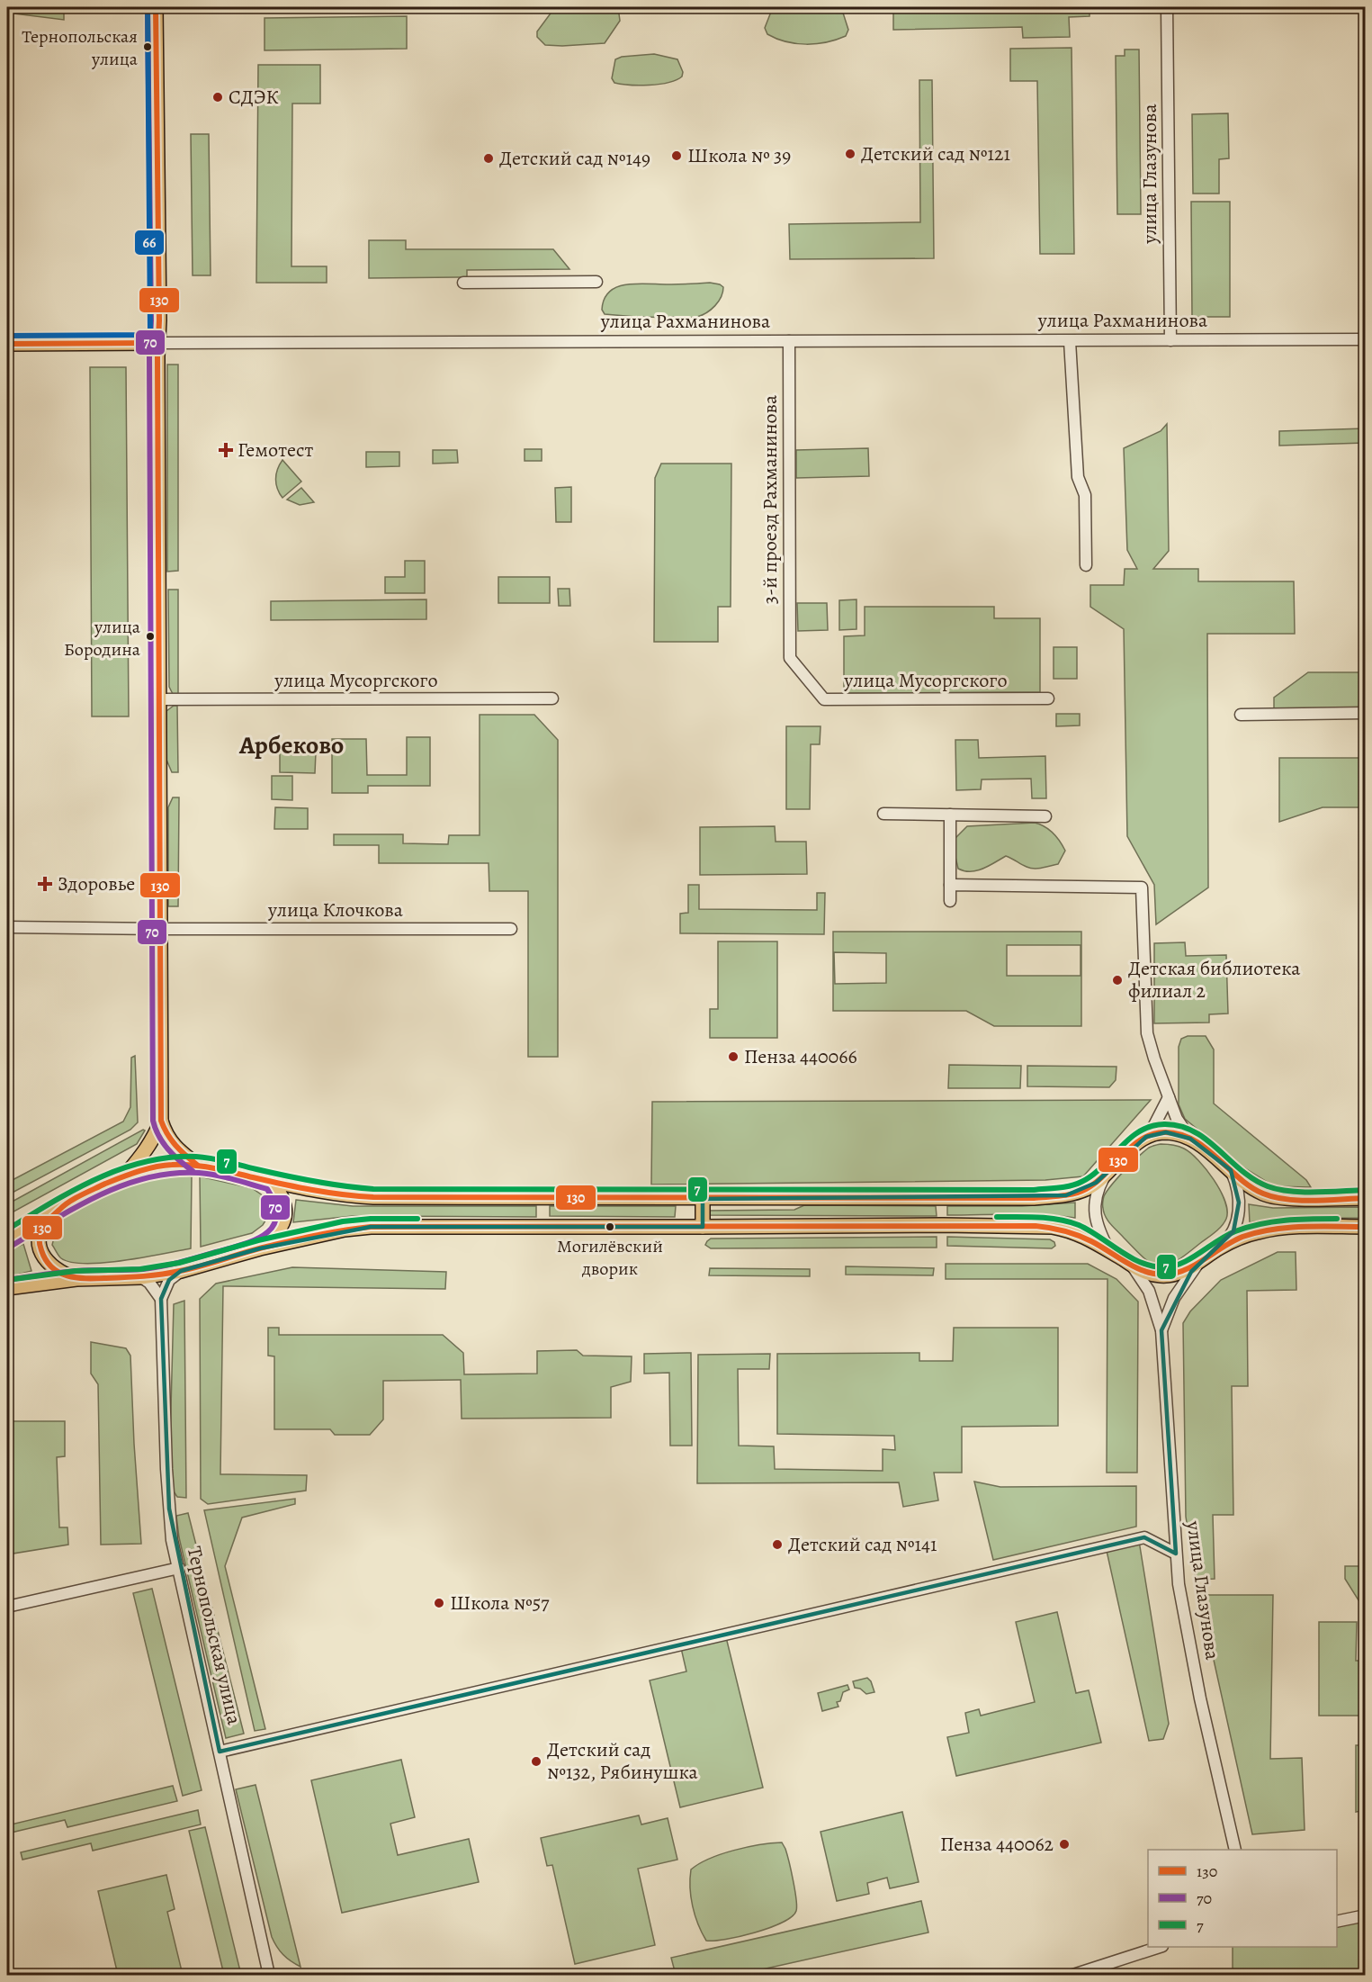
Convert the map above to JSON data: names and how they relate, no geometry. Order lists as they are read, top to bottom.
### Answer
{
  "streets": {
    "main road": ["улица Рахманинова"],
    "street": [
      "улица Глазунова",
      "3-й проезд Рахманинова",
      "улица Мусоргского",
      "улица Клочкова",
      "Тернопольская улица"
    ]
  },
  "crossings": [
    ["улица Глазунова", "улица Рахманинова"],
    ["улица Рахманинова", "3-й проезд Рахманинова"],
    ["3-й проезд Рахманинова", "улица Мусоргского"]
  ],
  "districts": ["Арбеково"],
  "places": {
    "other": [
      "Тернопольская улица",
      "СДЭК",
      "Детский сад №121",
      "Школа № 39",
      "Детский сад №149",
      "улица Бородина",
      "Детская библиотека филиал 2",
      "Пенза 440066",
      "Могилёвский дворик",
      "Детский сад №141",
      "Школа №57",
      "Детский сад №132, Рябинушка",
      "Пенза 440062"
    ],
    "health": ["Гемотест", "Здоровье"]
  },
  "lines": [
    "transit line 130",
    "transit line 70",
    "transit line 66",
    "transit line 7"
  ],
  "legend": ["130", "70", "7"]
}
